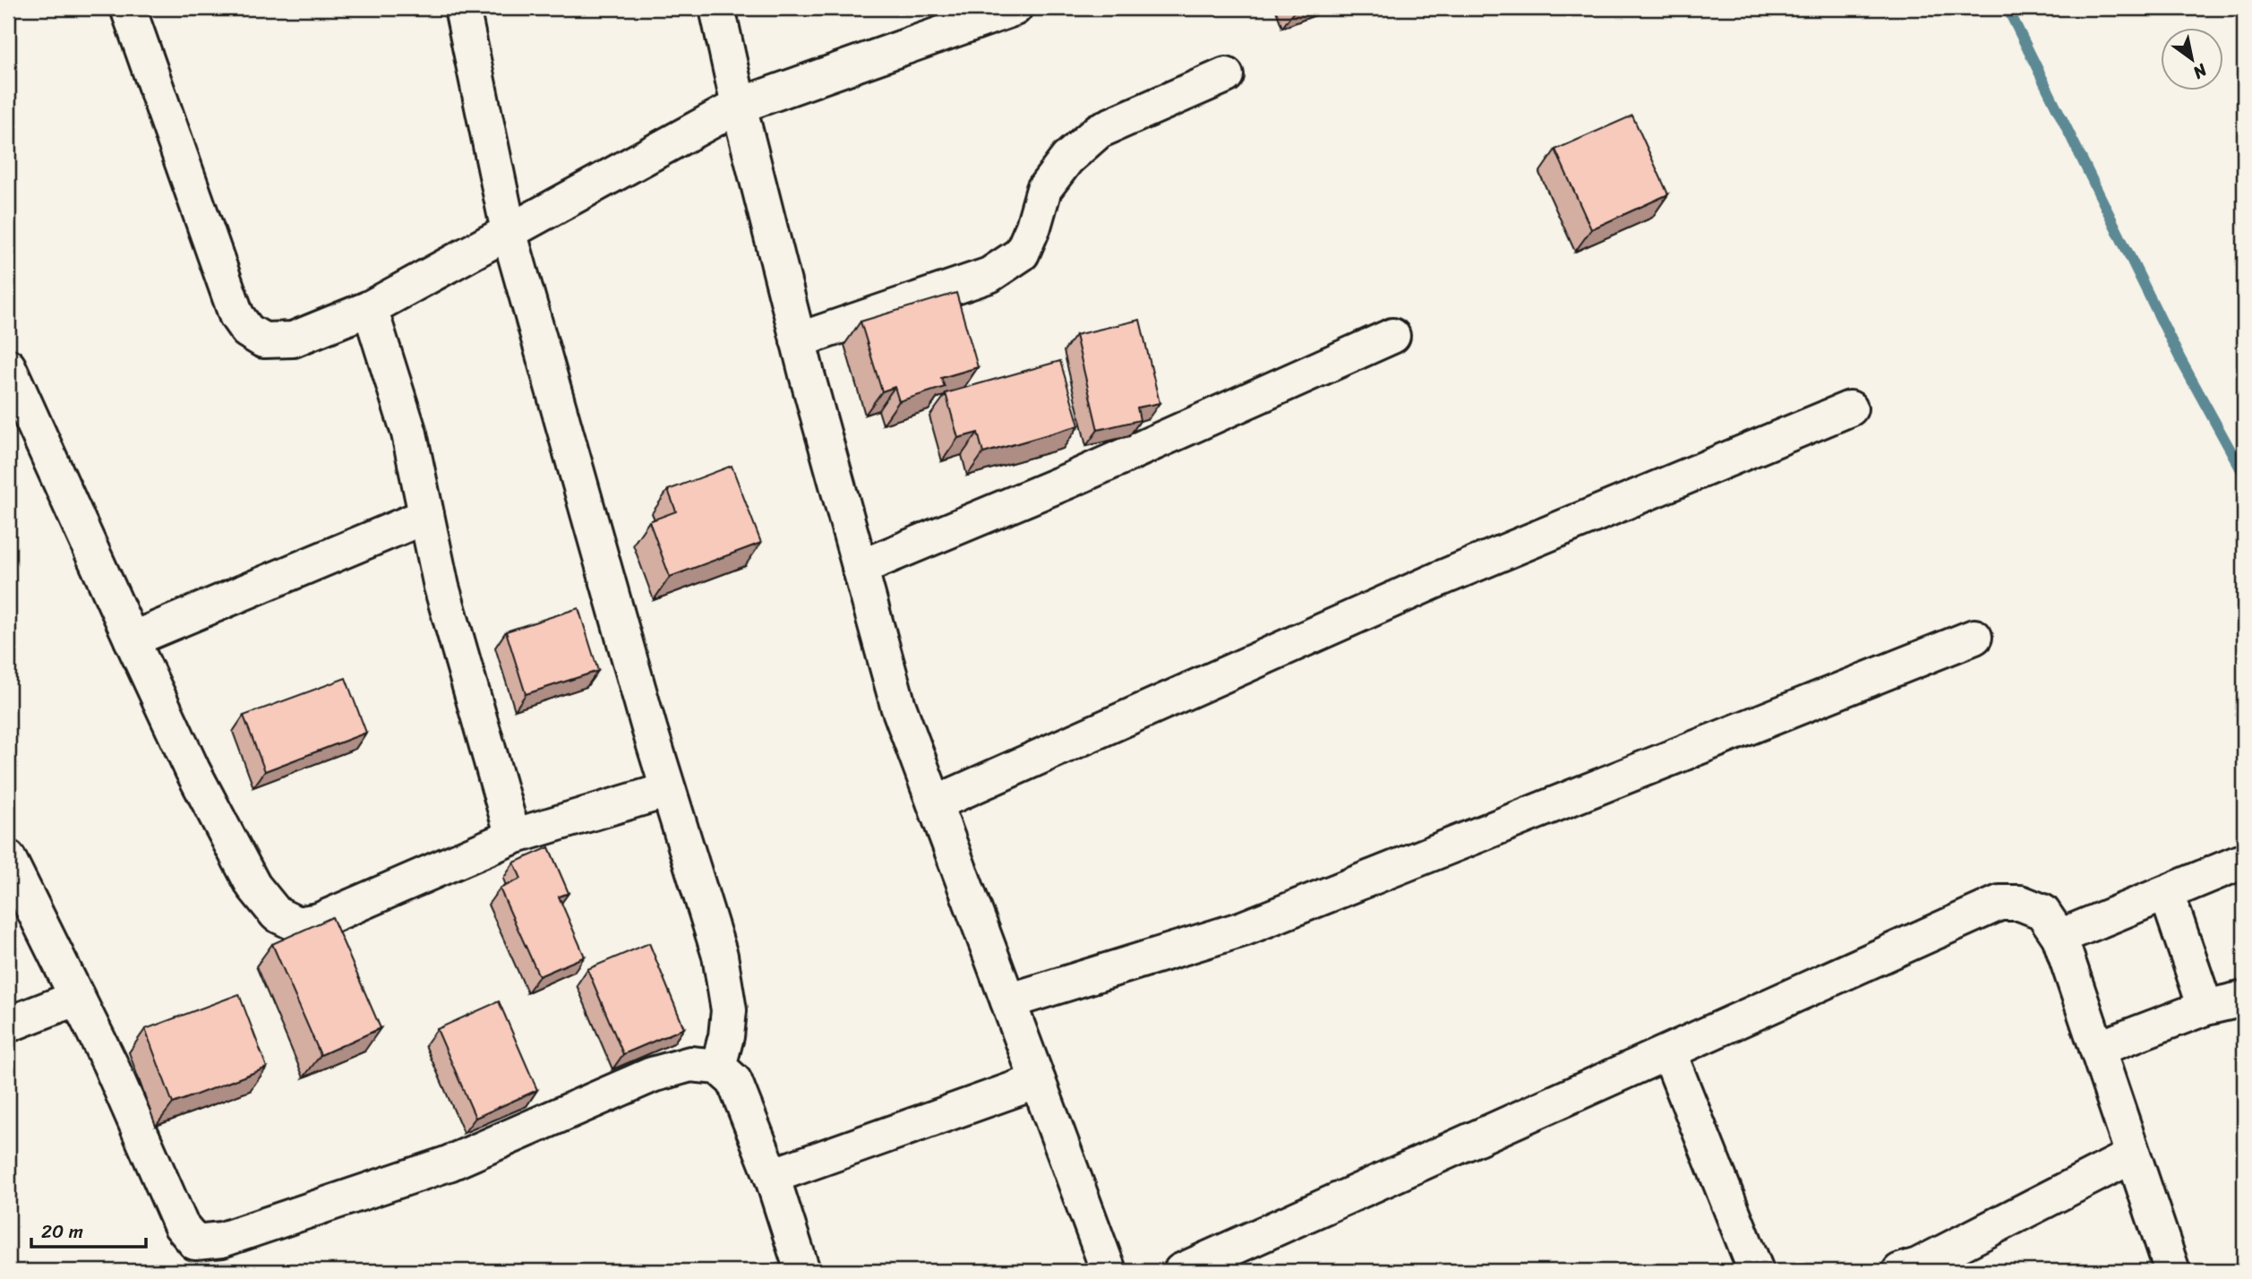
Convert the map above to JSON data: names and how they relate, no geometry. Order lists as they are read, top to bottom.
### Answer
{
  "scale_bar": "20 m",
  "north": "bottom right"
}
